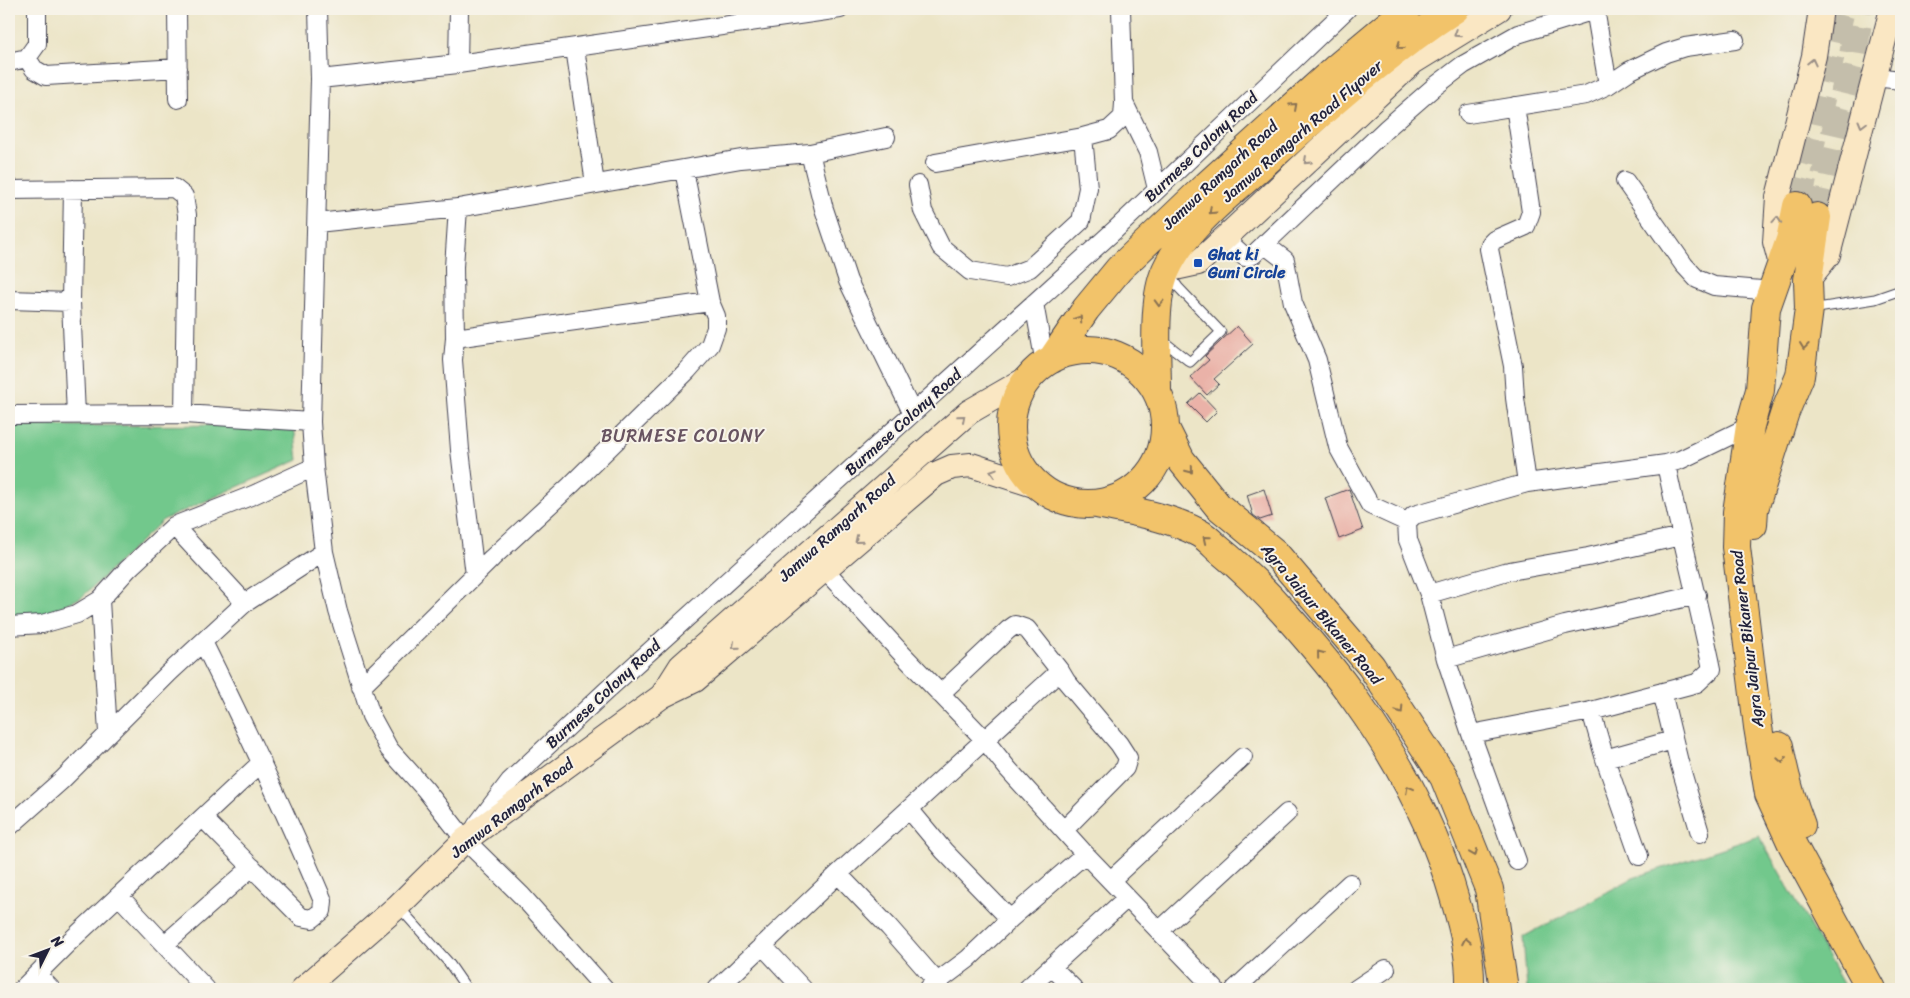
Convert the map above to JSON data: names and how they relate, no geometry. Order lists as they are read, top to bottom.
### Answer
{
  "streets": {
    "highway": ["Jamwa Ramgarh Road Flyover", "Jamwa Ramgarh Road", "Agra Jaipur Bikaner Road"],
    "street": ["Burmese Colony Road"]
  },
  "crossings": [
    ["Burmese Colony Road", "Jamwa Ramgarh Road"],
    ["Jamwa Ramgarh Road", "Agra Jaipur Bikaner Road"]
  ],
  "one_way": ["Jamwa Ramgarh Road Flyover"],
  "districts": ["BURMESE COLONY"],
  "places": {
    "transit": ["Ghat ki Guni Circle"]
  },
  "north": "top right"
}
